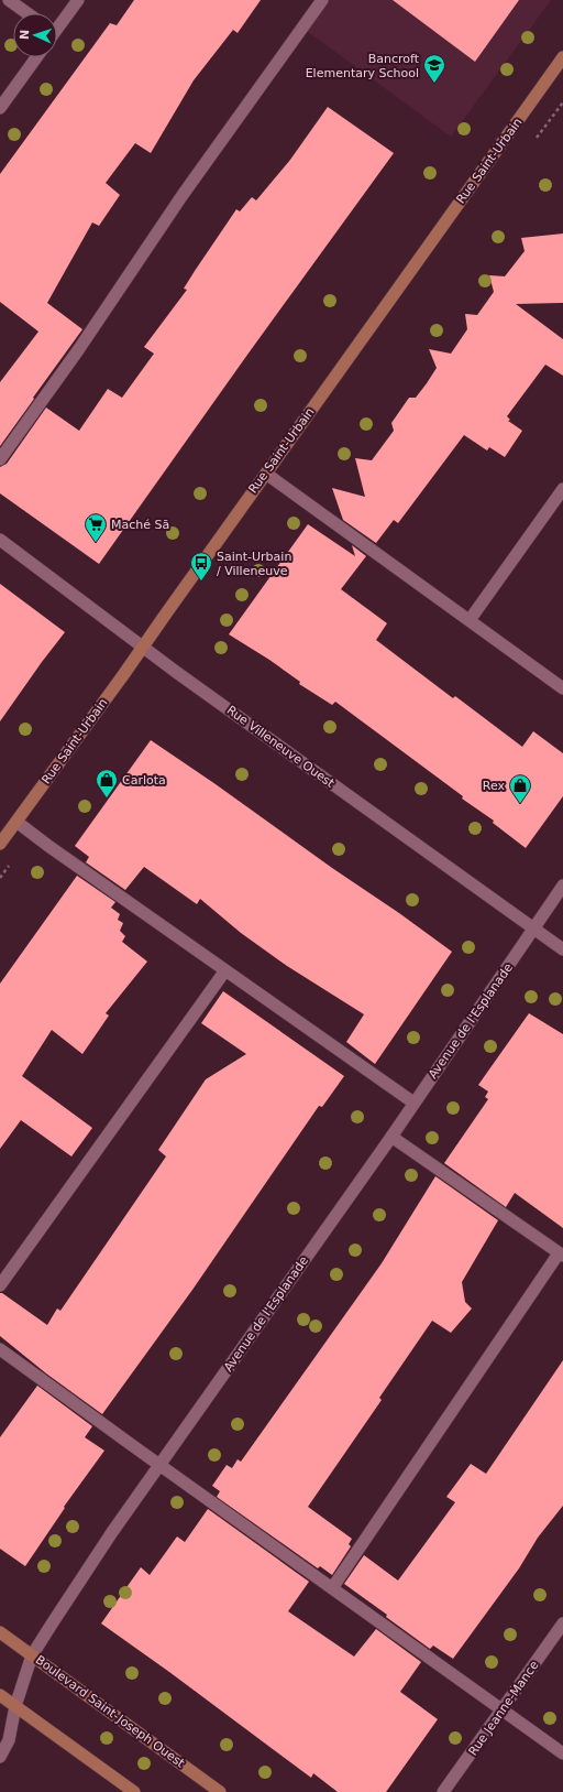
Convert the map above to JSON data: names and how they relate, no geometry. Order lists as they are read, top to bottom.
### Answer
{
  "streets": {
    "main road": ["Rue Saint-Urbain", "Boulevard Saint-Joseph Ouest"],
    "street": ["Rue Villeneuve Ouest", "Avenue de l'Esplanade", "Rue Jeanne-Mance"]
  },
  "crossings": [
    ["Rue Saint-Urbain", "Rue Villeneuve Ouest"],
    ["Rue Villeneuve Ouest", "Avenue de l'Esplanade"],
    ["Avenue de l'Esplanade", "Boulevard Saint-Joseph Ouest"]
  ],
  "places": {
    "school or university": ["Bancroft Elementary School"],
    "supermarket": ["Maché Sā"],
    "bus stop": ["Saint-Urbain / Villeneuve"],
    "shop": ["Carlota", "Rex"]
  },
  "north": "left"
}
